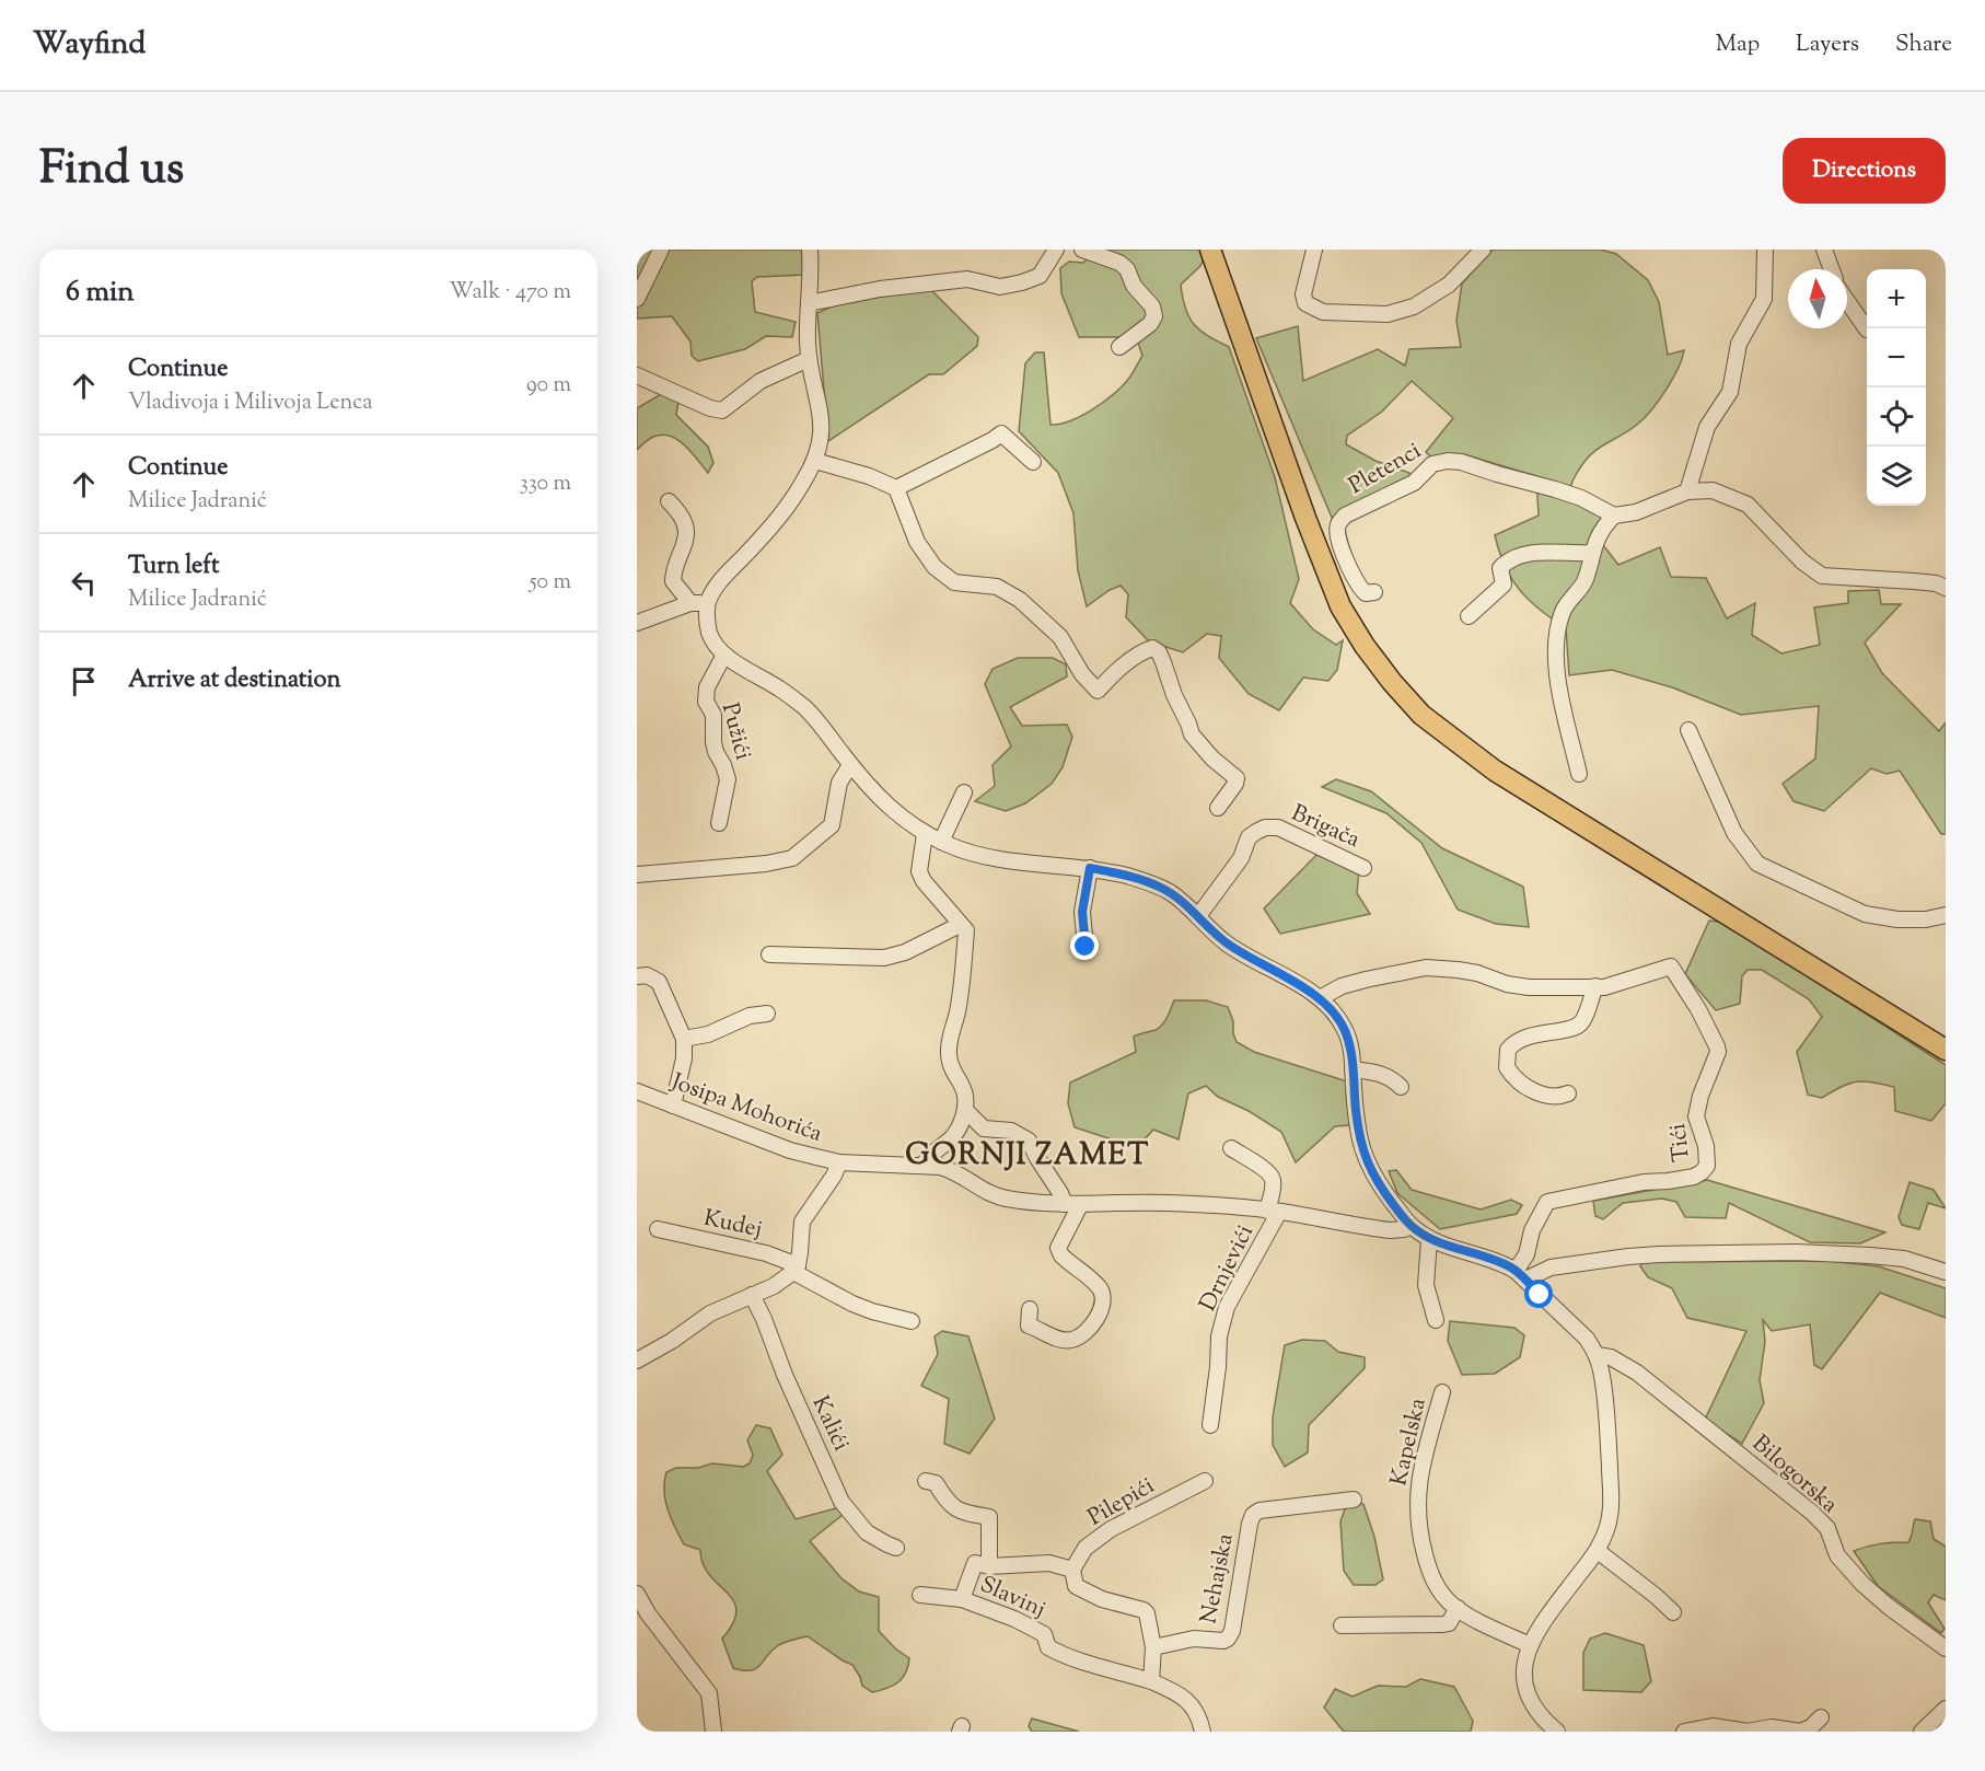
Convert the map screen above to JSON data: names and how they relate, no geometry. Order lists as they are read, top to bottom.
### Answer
{
  "streets": {
    "street": [
      "Pletenci",
      "Pužići",
      "Brigača",
      "Josipa Mohorića",
      "Tići",
      "Kudej",
      "Drnjevići",
      "Kalići",
      "Kapelska",
      "Bilogorska",
      "Pilepići",
      "Nehajska",
      "Slavinj"
    ]
  },
  "crossings": [
    ["Josipa Mohorića", "Drnjevići"]
  ],
  "districts": ["GORNJI ZAMET"],
  "north": "top",
  "page": {
    "header": "Wayfind",
    "nav": ["Map", "Layers", "Share"],
    "title": "Find us",
    "buttons": "Directions",
    "heading": ["6 min", "Walk · 470 m"],
    "map_buttons": ["+", "−"],
    "list": [
      ["Continue", "Vladivoja i Milivoja Lenca", "90 m"],
      ["Continue", "Milice Jadranić", "330 m"],
      ["Turn left", "Milice Jadranić", "50 m"],
      "Arrive at destination"
    ]
  }
}
